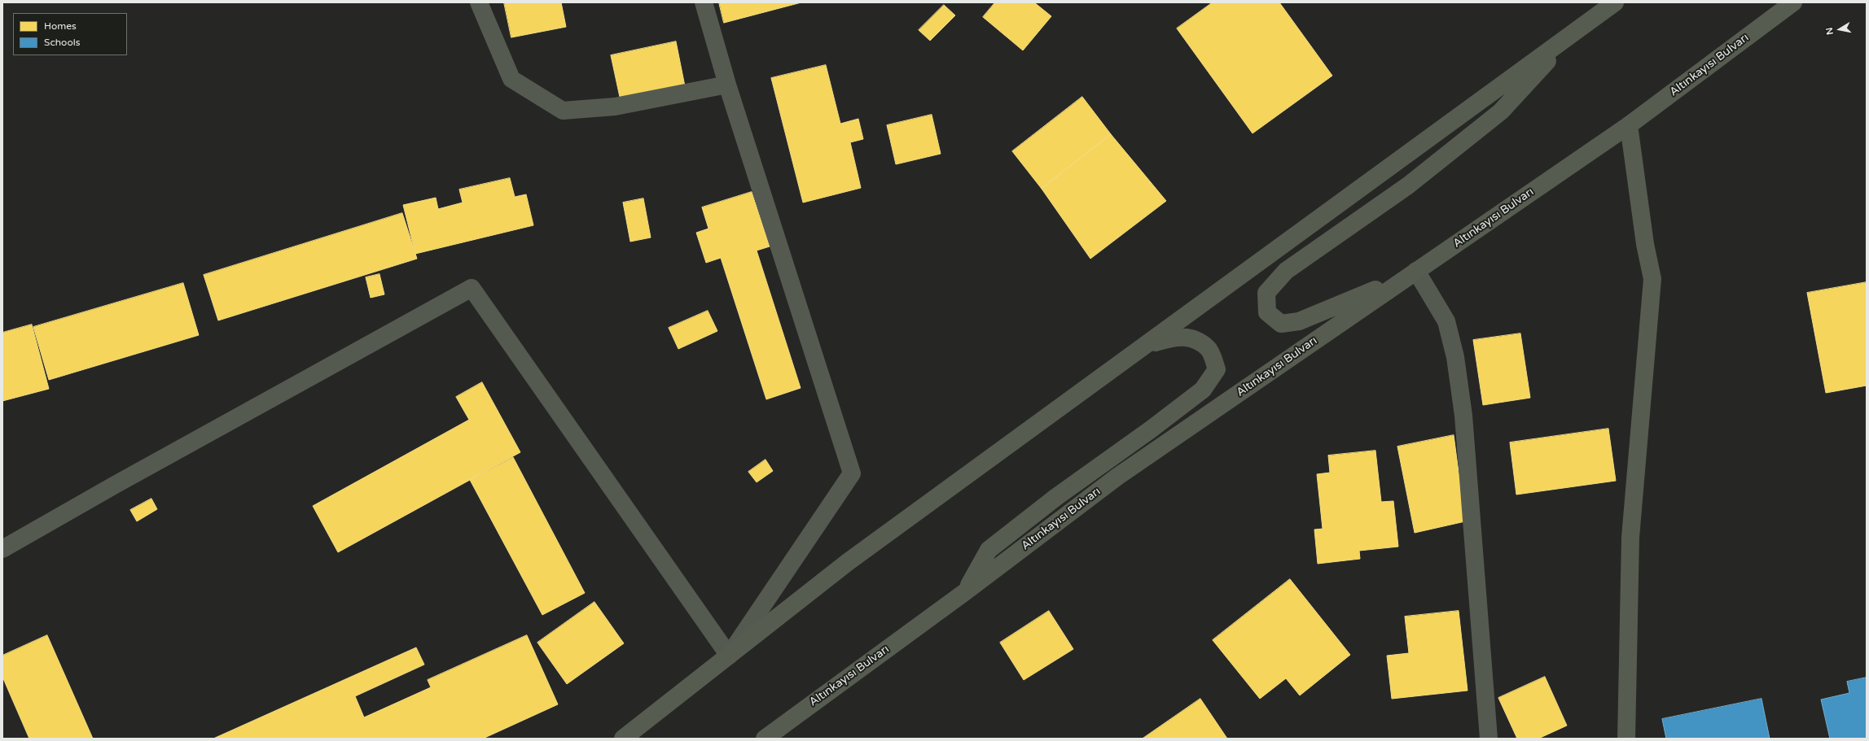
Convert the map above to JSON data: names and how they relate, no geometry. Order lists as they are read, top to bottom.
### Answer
{
  "streets": {
    "main road": ["Altınkayısı Bulvarı"]
  },
  "legend": ["Homes", "Schools"],
  "north": "left"
}
